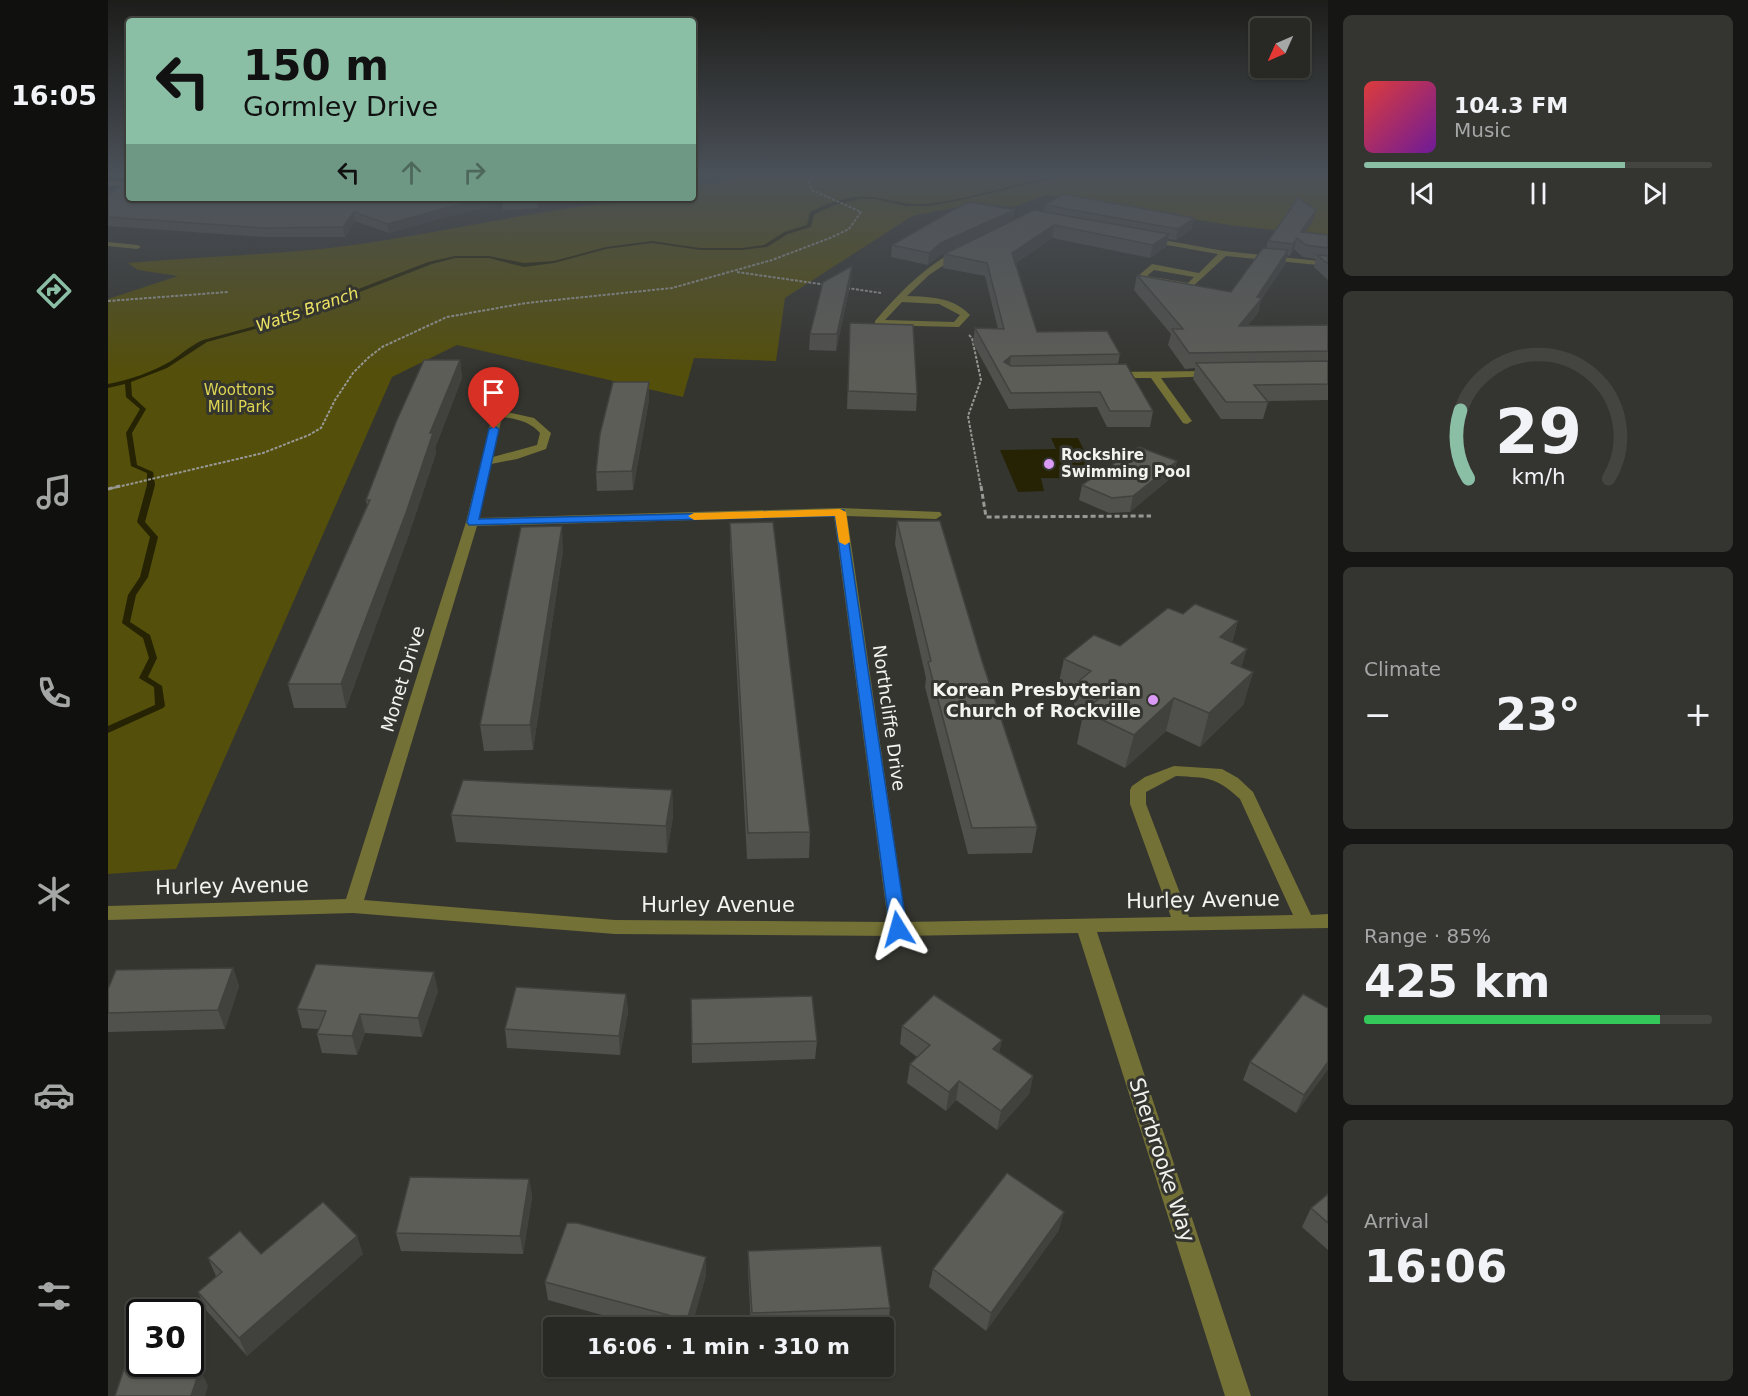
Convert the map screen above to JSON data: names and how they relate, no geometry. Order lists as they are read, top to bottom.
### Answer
{
  "streets": {
    "street": [
      "Monet Drive",
      "Northcliffe Drive",
      "Hurley Avenue",
      "Sherbrooke Way"
    ]
  },
  "crossings": [
    ["Monet Drive", "Hurley Avenue"],
    ["Northcliffe Drive", "Hurley Avenue"],
    ["Hurley Avenue", "Sherbrooke Way"]
  ],
  "water": ["Watts Branch"],
  "parks": ["Woottons Mill Park"],
  "places": ["Rockshire Swimming Pool", "Korean Presbyterian Church of Rockville"],
  "north": "bottom left",
  "page": {
    "tabs": "16:05",
    "turn": ["150 m", "Gormley Drive"],
    "song": ["104.3 FM", "Music"],
    "tile": [
      "Climate",
      ["Range · 85%", "425 km"],
      ["Arrival", "16:06"]
    ],
    "heat": ["−", "23°", "+"],
    "limit": "30",
    "trip": "16:06 · 1 min · 310 m",
    "gauge": ["29", "km/h"]
  }
}
